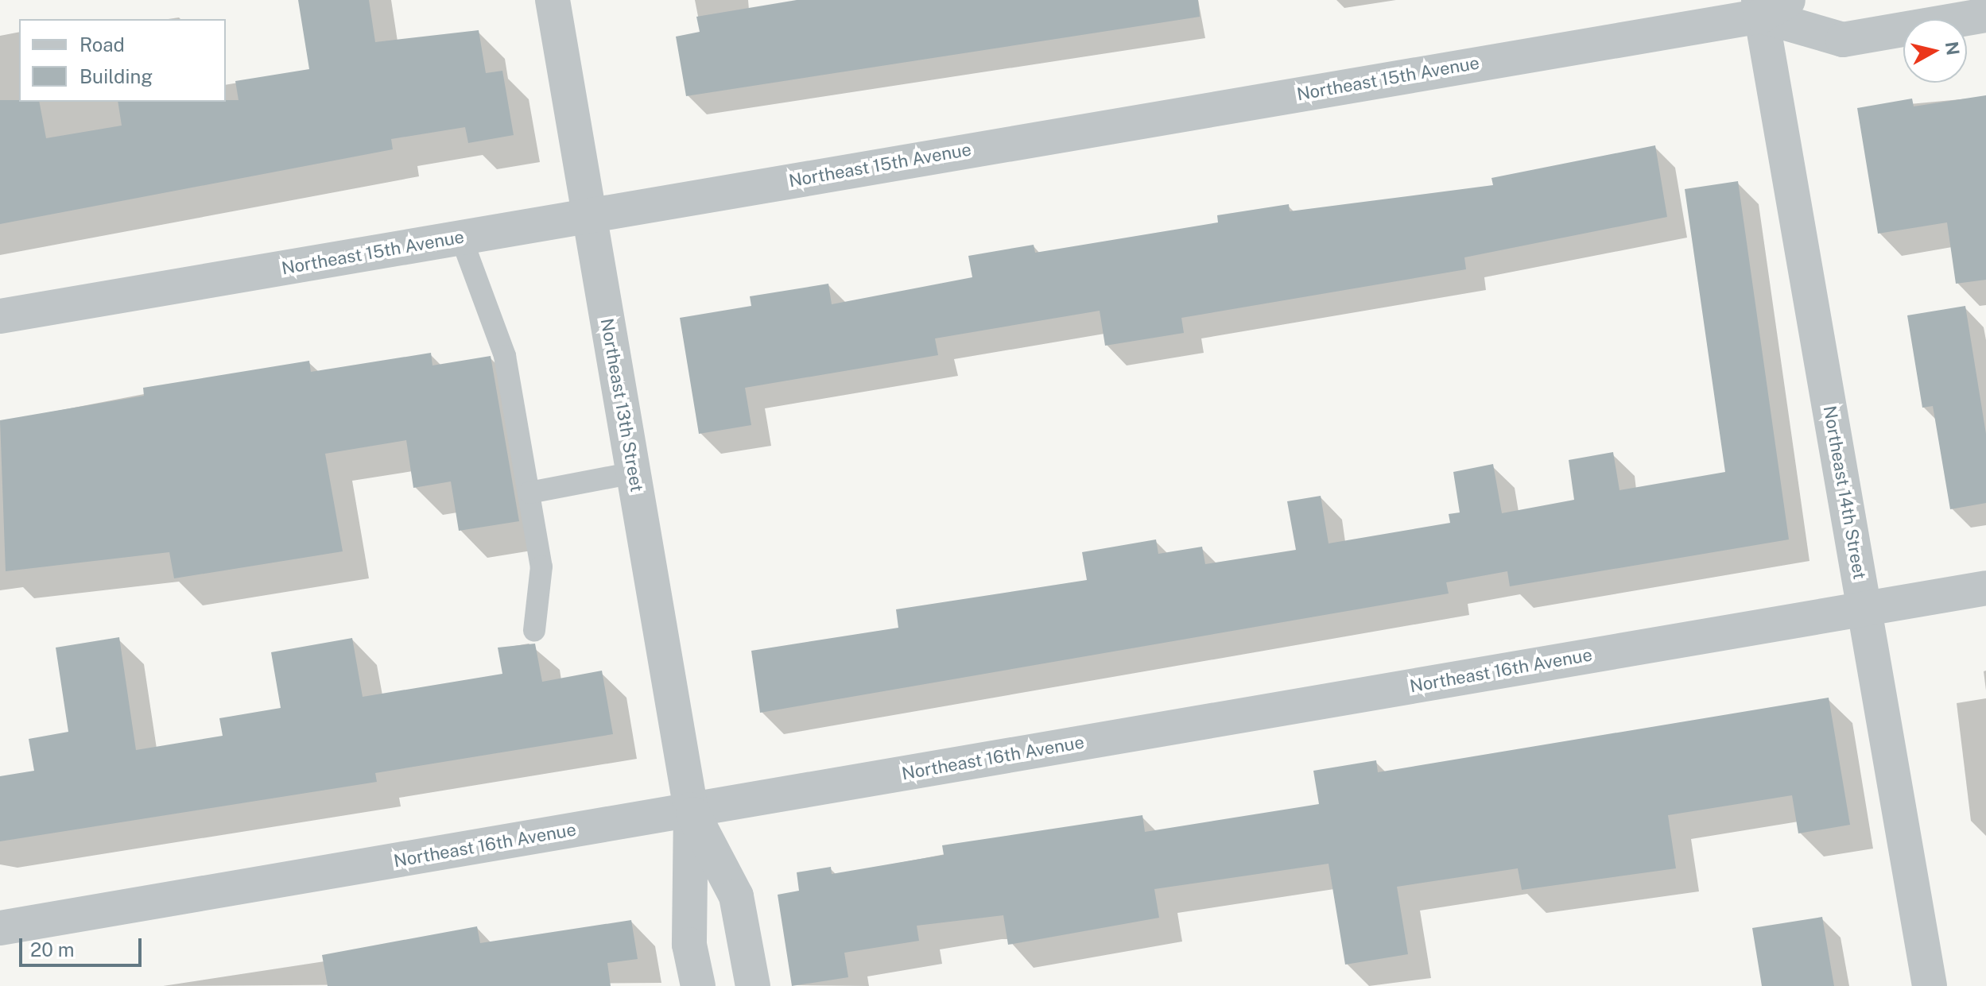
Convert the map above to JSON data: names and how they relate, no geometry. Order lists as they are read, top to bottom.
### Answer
{
  "streets": {
    "street": [
      "Northeast 15th Avenue",
      "Northeast 13th Street",
      "Northeast 14th Street",
      "Northeast 16th Avenue"
    ]
  },
  "crossings": [
    ["Northeast 15th Avenue", "Northeast 13th Street"],
    ["Northeast 15th Avenue", "Northeast 14th Street"],
    ["Northeast 13th Street", "Northeast 16th Avenue"],
    ["Northeast 14th Street", "Northeast 16th Avenue"]
  ],
  "legend": ["Road", "Building"],
  "scale_bar": "20 m",
  "north": "right"
}
